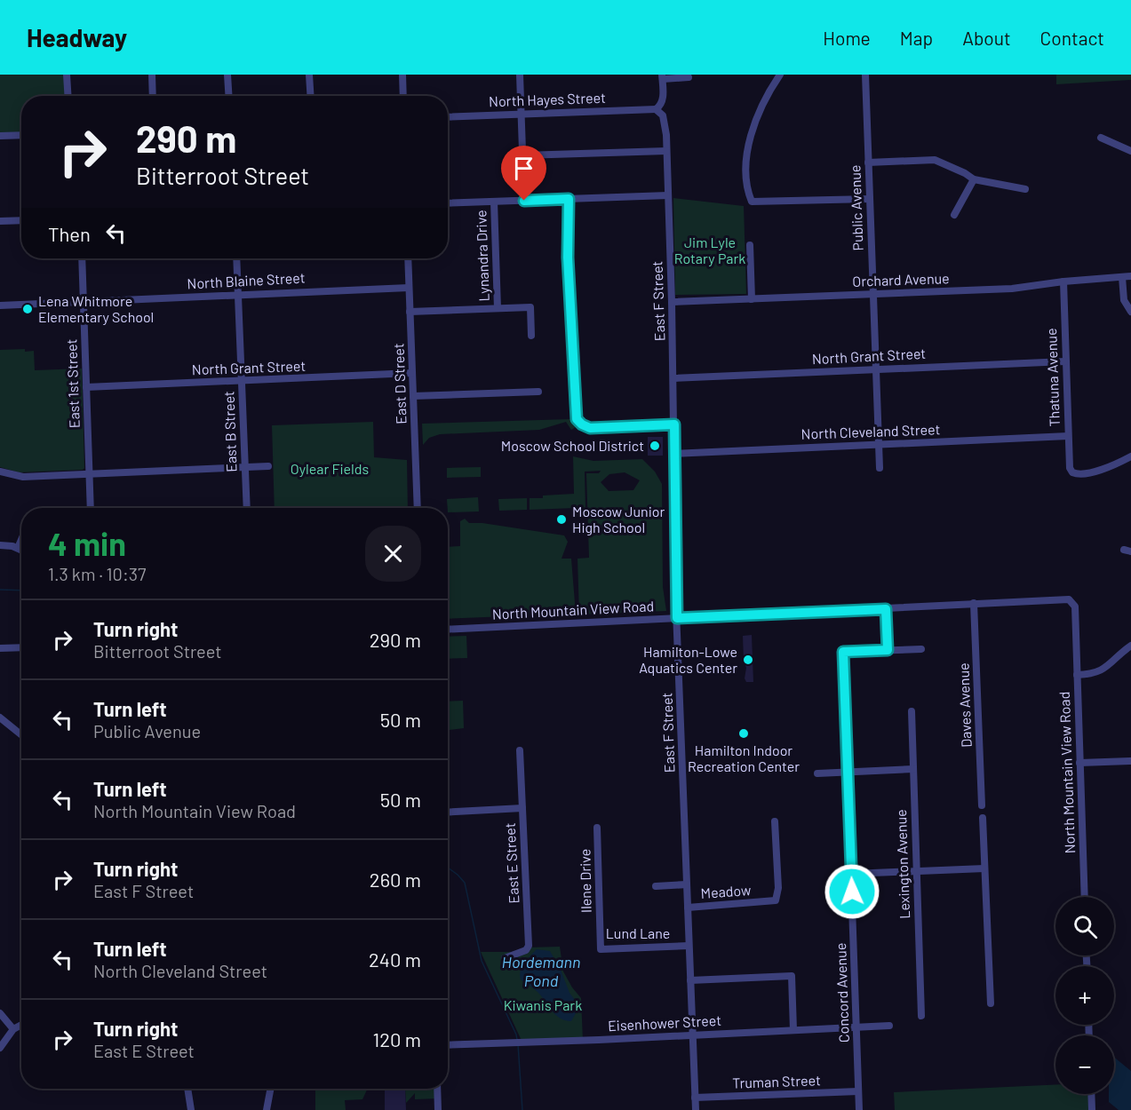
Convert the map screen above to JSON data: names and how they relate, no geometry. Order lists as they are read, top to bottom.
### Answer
{
  "streets": {
    "street": [
      "North Hayes Street",
      "Public Avenue",
      "Lynandra Drive",
      "Orchard Avenue",
      "North Blaine Street",
      "East F Street",
      "North Grant Street",
      "Thatuna Avenue",
      "East 1st Street",
      "East D Street",
      "East B Street",
      "North Cleveland Street",
      "North Mountain View Road",
      "Daves Avenue",
      "East E Street",
      "Lexington Avenue",
      "Ilene Drive",
      "Meadow",
      "Lund Lane",
      "Concord Avenue",
      "Eisenhower Street",
      "Truman Street"
    ]
  },
  "crossings": [
    ["North Hayes Street", "East F Street"],
    ["Public Avenue", "Orchard Avenue"],
    ["Public Avenue", "North Grant Street"],
    ["Public Avenue", "North Cleveland Street"],
    ["Orchard Avenue", "East F Street"],
    ["Orchard Avenue", "Thatuna Avenue"],
    ["North Blaine Street", "East 1st Street"],
    ["North Blaine Street", "East D Street"],
    ["North Blaine Street", "East B Street"],
    ["East F Street", "North Grant Street"],
    ["East F Street", "North Cleveland Street"],
    ["East F Street", "North Mountain View Road"],
    ["East F Street", "Meadow"],
    ["East F Street", "Lund Lane"],
    ["East F Street", "Eisenhower Street"],
    ["East F Street", "Truman Street"],
    ["North Grant Street", "Thatuna Avenue"],
    ["North Grant Street", "East 1st Street"],
    ["North Grant Street", "East D Street"],
    ["North Grant Street", "East B Street"],
    ["Thatuna Avenue", "North Cleveland Street"],
    ["North Mountain View Road", "Daves Avenue"],
    ["Ilene Drive", "Lund Lane"],
    ["Concord Avenue", "Eisenhower Street"],
    ["Concord Avenue", "Truman Street"]
  ],
  "water": ["Hordemann Pond"],
  "parks": ["Jim Lyle Rotary Park", "Oylear Fields", "Kiwanis Park"],
  "places": [
    "Lena Whitmore Elementary School",
    "Moscow School District",
    "Moscow Junior High School",
    "Hamilton-Lowe Aquatics Center",
    "Hamilton Indoor Recreation Center"
  ],
  "page": {
    "header": "Headway",
    "nav": [
      "Home",
      "Map",
      "About",
      "Contact"
    ],
    "turn": ["290 m", "Bitterroot Street"],
    "then": "Then",
    "heading": ["4 min", "1.3 km · 10:37"],
    "list": [
      {
        "name": "Turn right",
        "note": "Bitterroot Street",
        "value": "290 m"
      },
      {
        "name": "Turn left",
        "note": "Public Avenue",
        "value": "50 m"
      },
      {
        "name": "Turn left",
        "note": "North Mountain View Road",
        "value": "50 m"
      },
      {
        "name": "Turn right",
        "note": "East F Street",
        "value": "260 m"
      },
      {
        "name": "Turn left",
        "note": "North Cleveland Street",
        "value": "240 m"
      },
      {
        "name": "Turn right",
        "note": "East E Street",
        "value": "120 m"
      }
    ],
    "map_buttons": ["+", "−"]
  }
}
